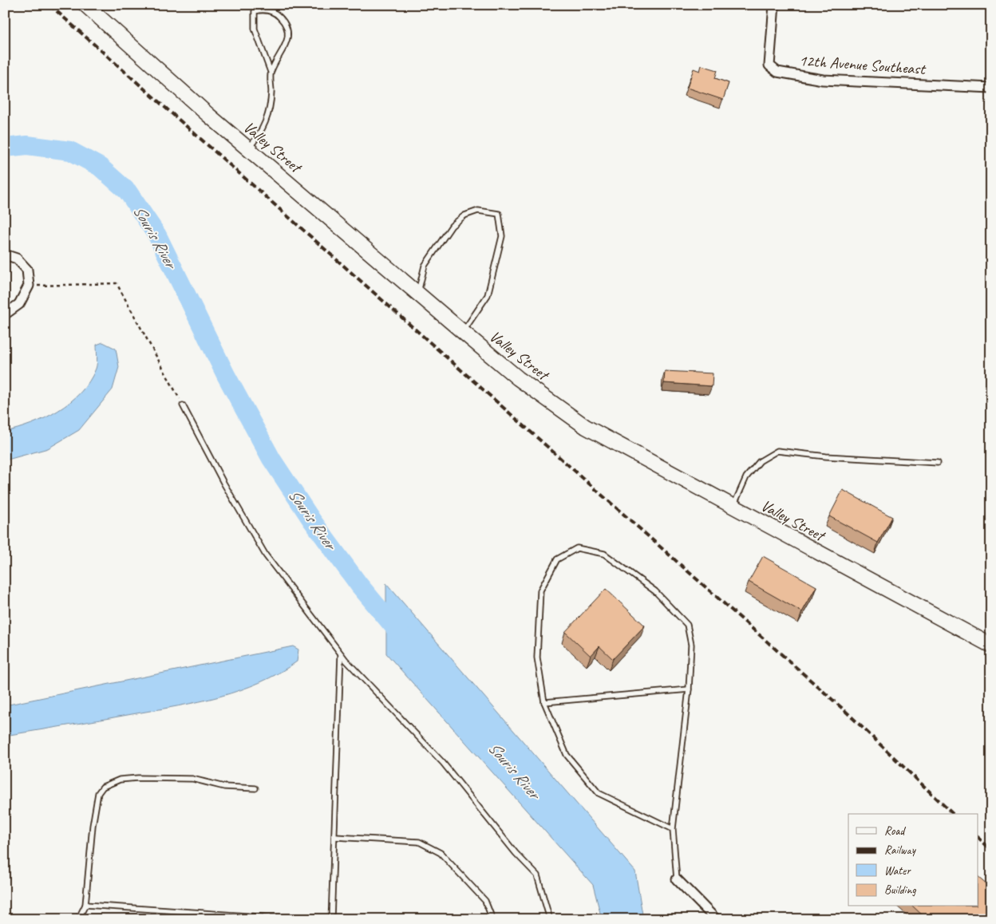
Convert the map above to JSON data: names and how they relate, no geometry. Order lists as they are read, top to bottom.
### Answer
{
  "streets": {
    "main road": ["Valley Street"],
    "street": ["12th Avenue Southeast"]
  },
  "water": ["Souris River"],
  "legend": [
    "Road",
    "Railway",
    "Water",
    "Building"
  ]
}
